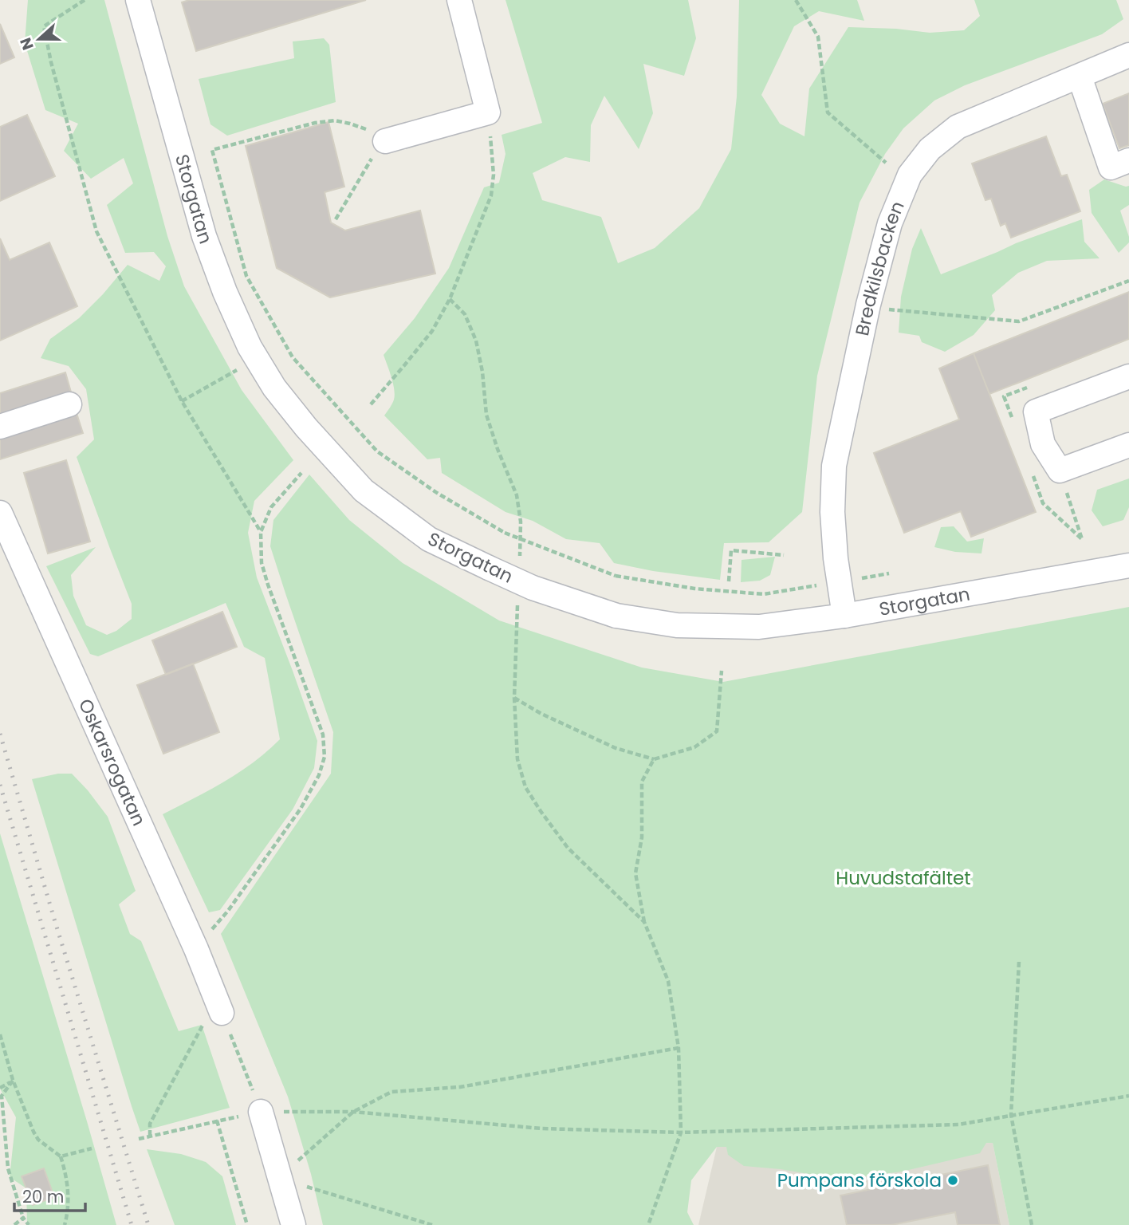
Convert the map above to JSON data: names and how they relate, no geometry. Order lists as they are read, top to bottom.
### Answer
{
  "streets": {
    "street": ["Storgatan", "Bredkilsbacken", "Oskarsrogatan"]
  },
  "crossings": [
    ["Storgatan", "Bredkilsbacken"]
  ],
  "parks": ["Huvudstafältet"],
  "places": ["Pumpans förskola"],
  "scale_bar": "20 m",
  "north": "left"
}
